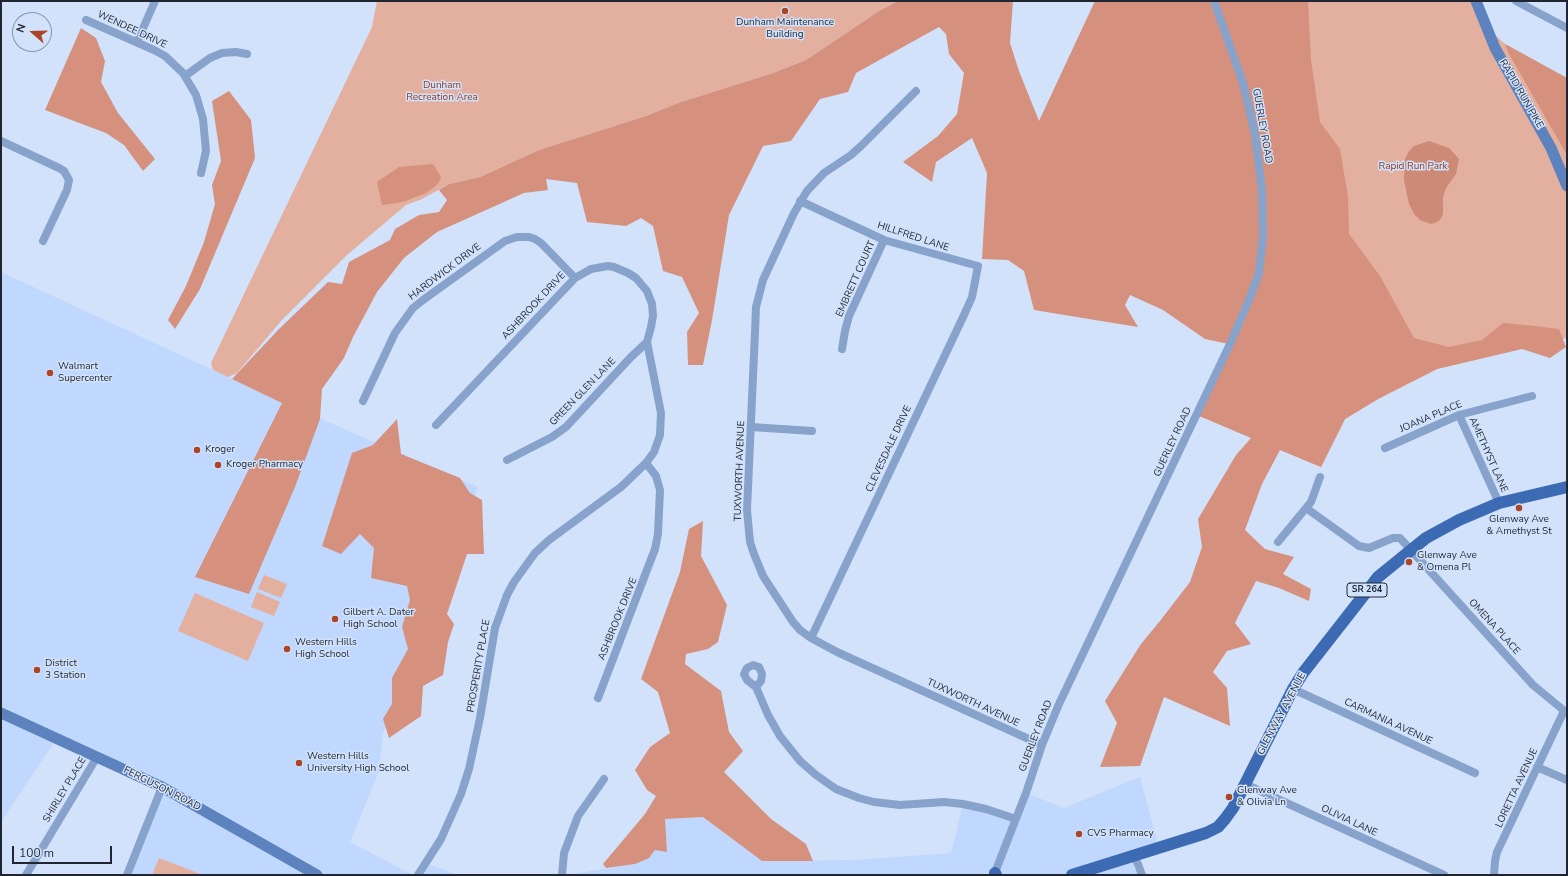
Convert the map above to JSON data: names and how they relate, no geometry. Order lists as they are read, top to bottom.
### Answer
{
  "streets": {
    "main road": ["SR 264", "GLENWAY AVENUE"],
    "street": [
      "WENDEE DRIVE",
      "RAPID RUN PIKE",
      "GUERLEY ROAD",
      "HILLFRED LANE",
      "HARDWICK DRIVE",
      "EMBRETT COURT",
      "ASHBROOK DRIVE",
      "GREEN GLEN LANE",
      "JOANA PLACE",
      "CLEVESDALE DRIVE",
      "AMETHYST LANE",
      "TUXWORTH AVENUE",
      "OMENA PLACE",
      "PROSPERITY PLACE",
      "CARMANIA AVENUE",
      "LORETTA AVENUE",
      "FERGUSON ROAD",
      "SHIRLEY PLACE",
      "OLIVIA LANE"
    ]
  },
  "crossings": [
    ["GUERLEY ROAD", "TUXWORTH AVENUE"],
    ["HILLFRED LANE", "EMBRETT COURT"],
    ["HILLFRED LANE", "CLEVESDALE DRIVE"],
    ["HILLFRED LANE", "TUXWORTH AVENUE"],
    ["HARDWICK DRIVE", "ASHBROOK DRIVE"],
    ["ASHBROOK DRIVE", "GREEN GLEN LANE"],
    ["ASHBROOK DRIVE", "PROSPERITY PLACE"],
    ["JOANA PLACE", "AMETHYST LANE"],
    ["CLEVESDALE DRIVE", "TUXWORTH AVENUE"],
    ["AMETHYST LANE", "GLENWAY AVENUE"],
    ["OMENA PLACE", "GLENWAY AVENUE"],
    ["OMENA PLACE", "LORETTA AVENUE"],
    ["GLENWAY AVENUE", "CARMANIA AVENUE"],
    ["GLENWAY AVENUE", "OLIVIA LANE"],
    ["FERGUSON ROAD", "SHIRLEY PLACE"]
  ],
  "parks": ["Dunham Recreation Area", "Rapid Run Park"],
  "places": [
    "Dunham Maintenance Building",
    "Walmart Supercenter",
    "Kroger",
    "Kroger Pharmacy",
    "Glenway Ave & Amethyst St",
    "Glenway Ave & Omena Pl",
    "Gilbert A. Dater High School",
    "Western Hills High School",
    "District 3 Station",
    "Western Hills University High School",
    "Glenway Ave & Olivia Ln",
    "CVS Pharmacy"
  ],
  "scale_bar": "100 m",
  "north": "left"
}
